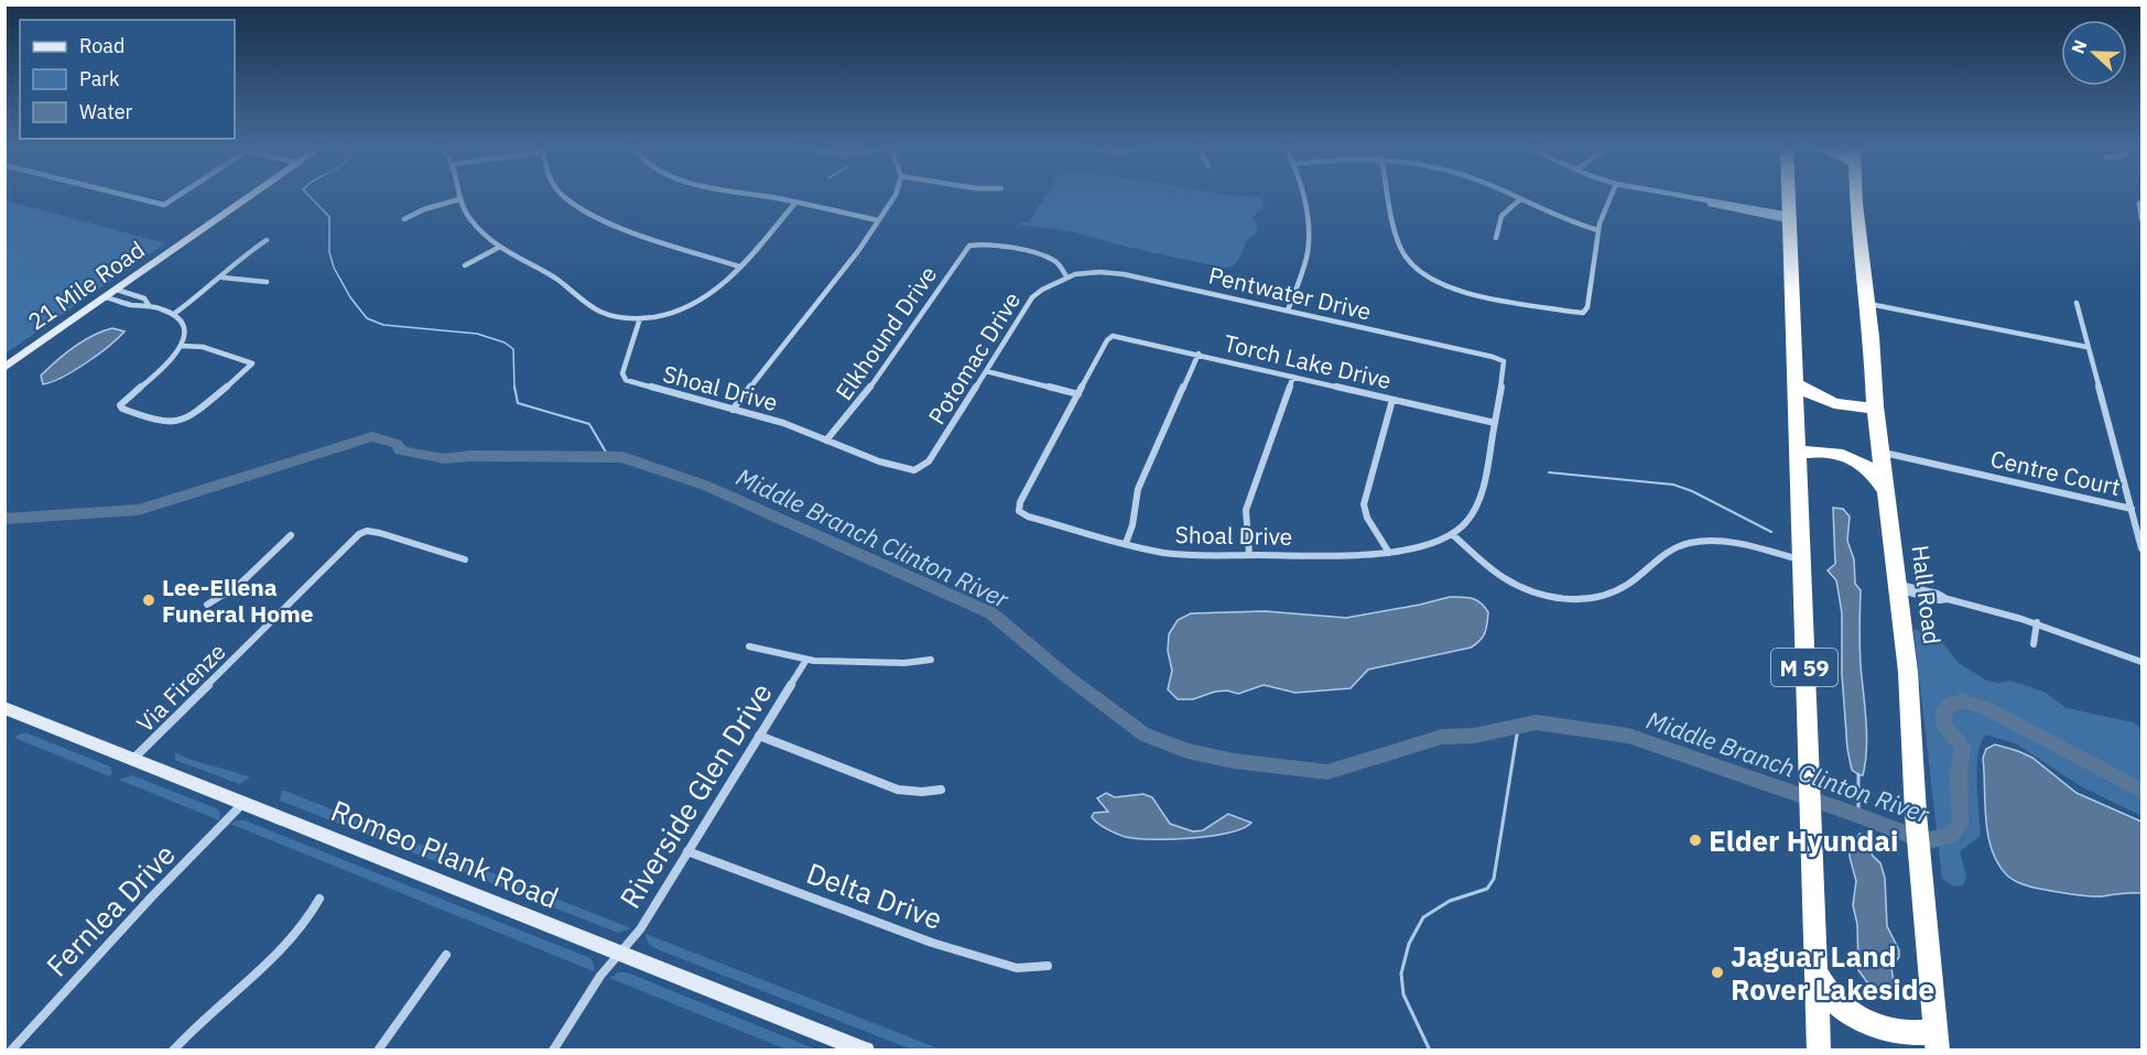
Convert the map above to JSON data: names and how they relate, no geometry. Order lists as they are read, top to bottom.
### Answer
{
  "streets": {
    "highway": ["Hall Road", "M 59"],
    "main road": ["21 Mile Road", "Romeo Plank Road"],
    "street": [
      "Pentwater Drive",
      "Elkhound Drive",
      "Potomac Drive",
      "Torch Lake Drive",
      "Shoal Drive",
      "Centre Court",
      "Via Firenze",
      "Riverside Glen Drive",
      "Delta Drive",
      "Fernlea Drive"
    ]
  },
  "crossings": [
    ["Pentwater Drive", "Elkhound Drive"],
    ["Pentwater Drive", "Potomac Drive"],
    ["Pentwater Drive", "Torch Lake Drive"],
    ["Elkhound Drive", "Potomac Drive"],
    ["Elkhound Drive", "Shoal Drive"],
    ["Potomac Drive", "Shoal Drive"],
    ["Torch Lake Drive", "Shoal Drive"],
    ["Centre Court", "Hall Road"],
    ["Via Firenze", "Romeo Plank Road"],
    ["Riverside Glen Drive", "Romeo Plank Road"],
    ["Riverside Glen Drive", "Delta Drive"],
    ["Romeo Plank Road", "Fernlea Drive"]
  ],
  "water": ["Middle Branch Clinton River"],
  "places": ["Lee-Ellena Funeral Home", "Elder Hyundai", "Jaguar Land Rover Lakeside"],
  "legend": ["Road", "Park", "Water"],
  "north": "left"
}
